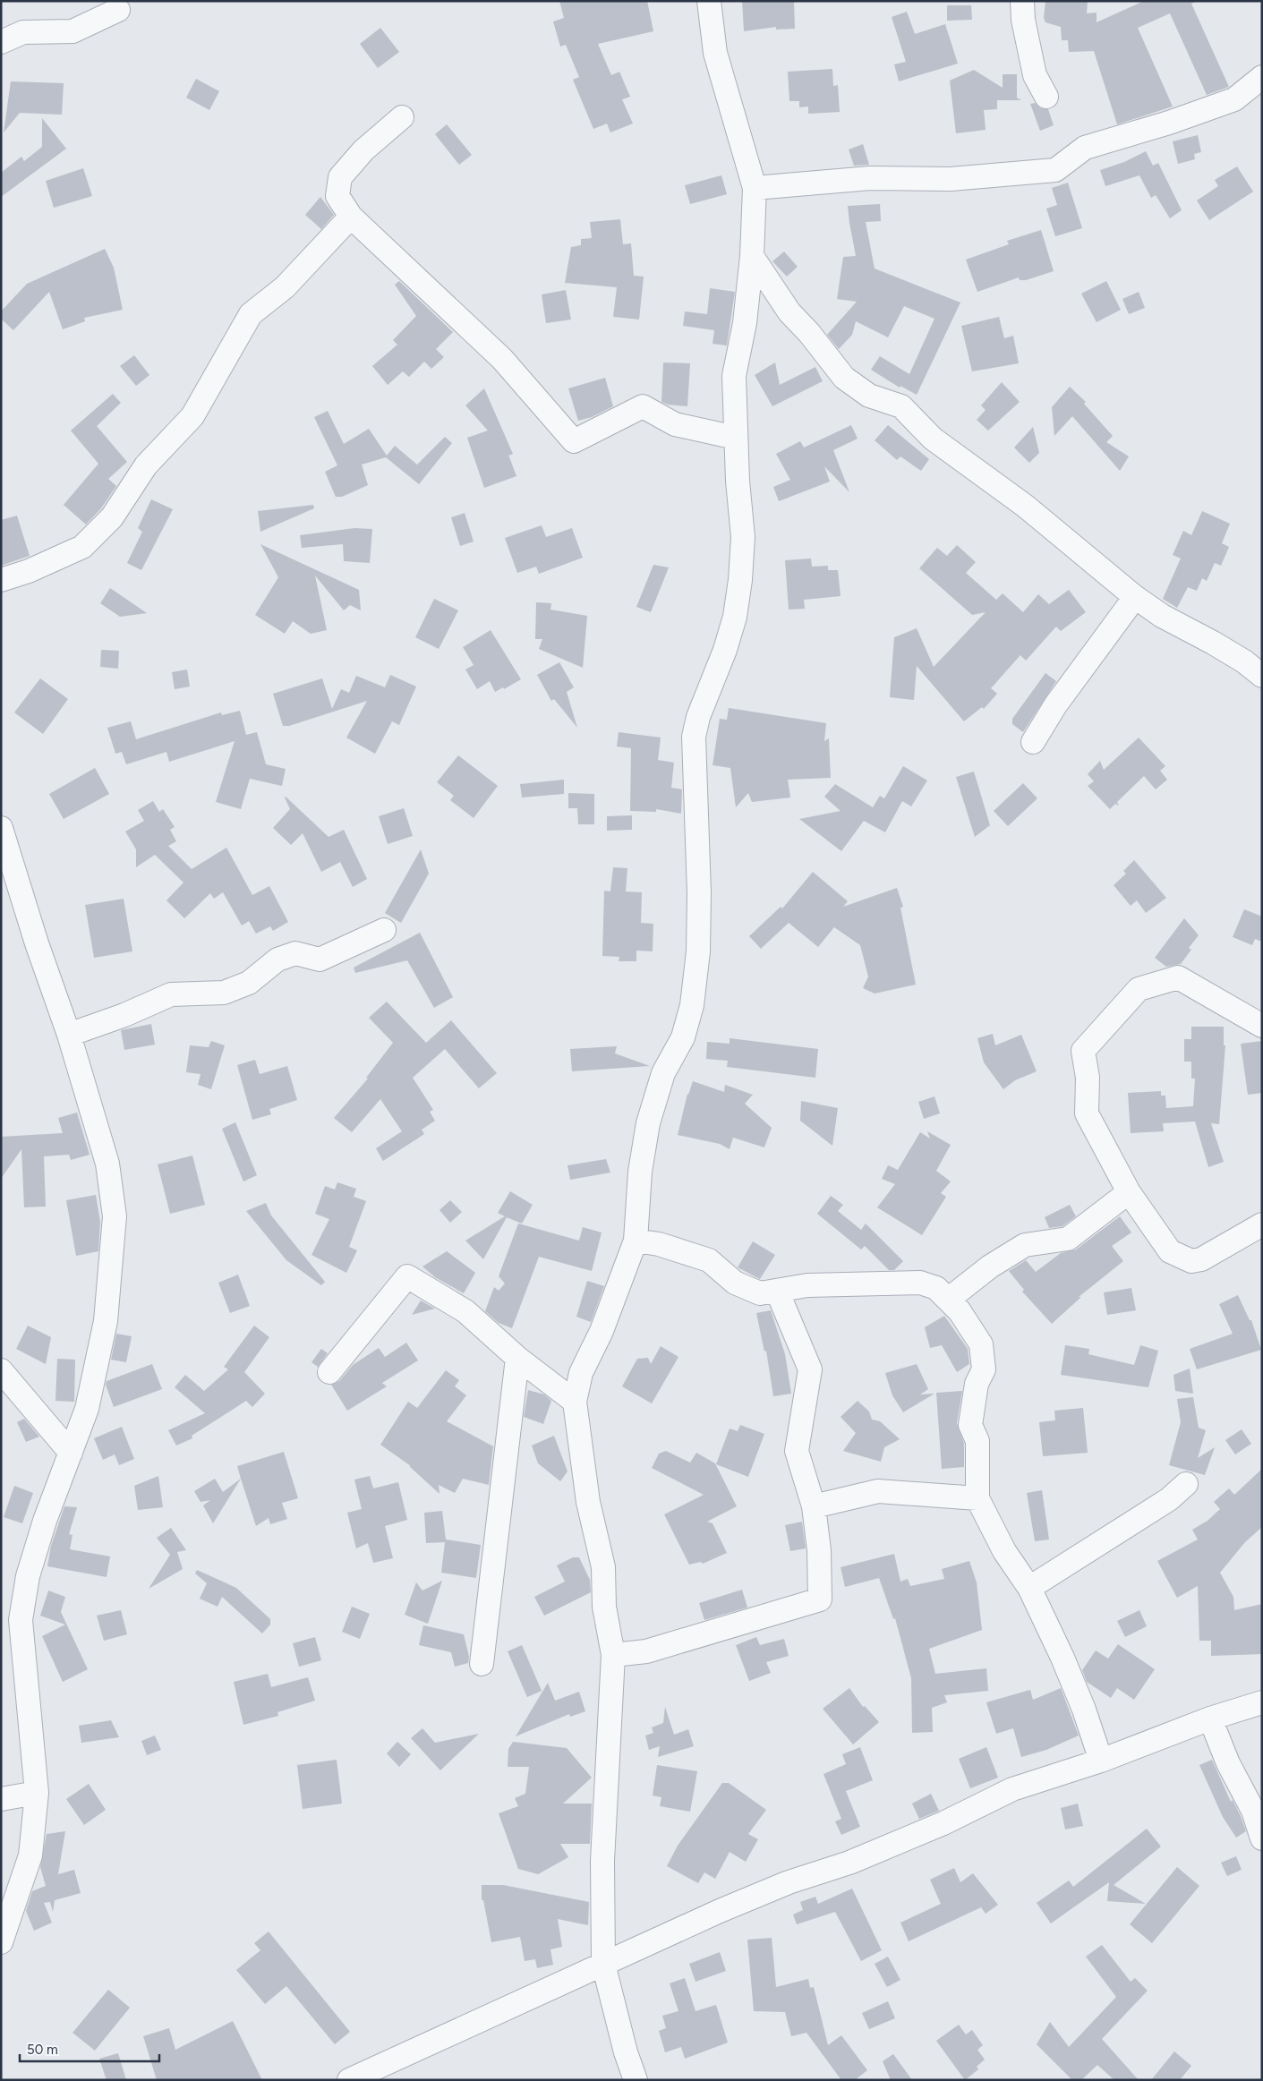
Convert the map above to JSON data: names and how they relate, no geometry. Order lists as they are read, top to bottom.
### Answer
{
  "scale_bar": "50 m"
}
